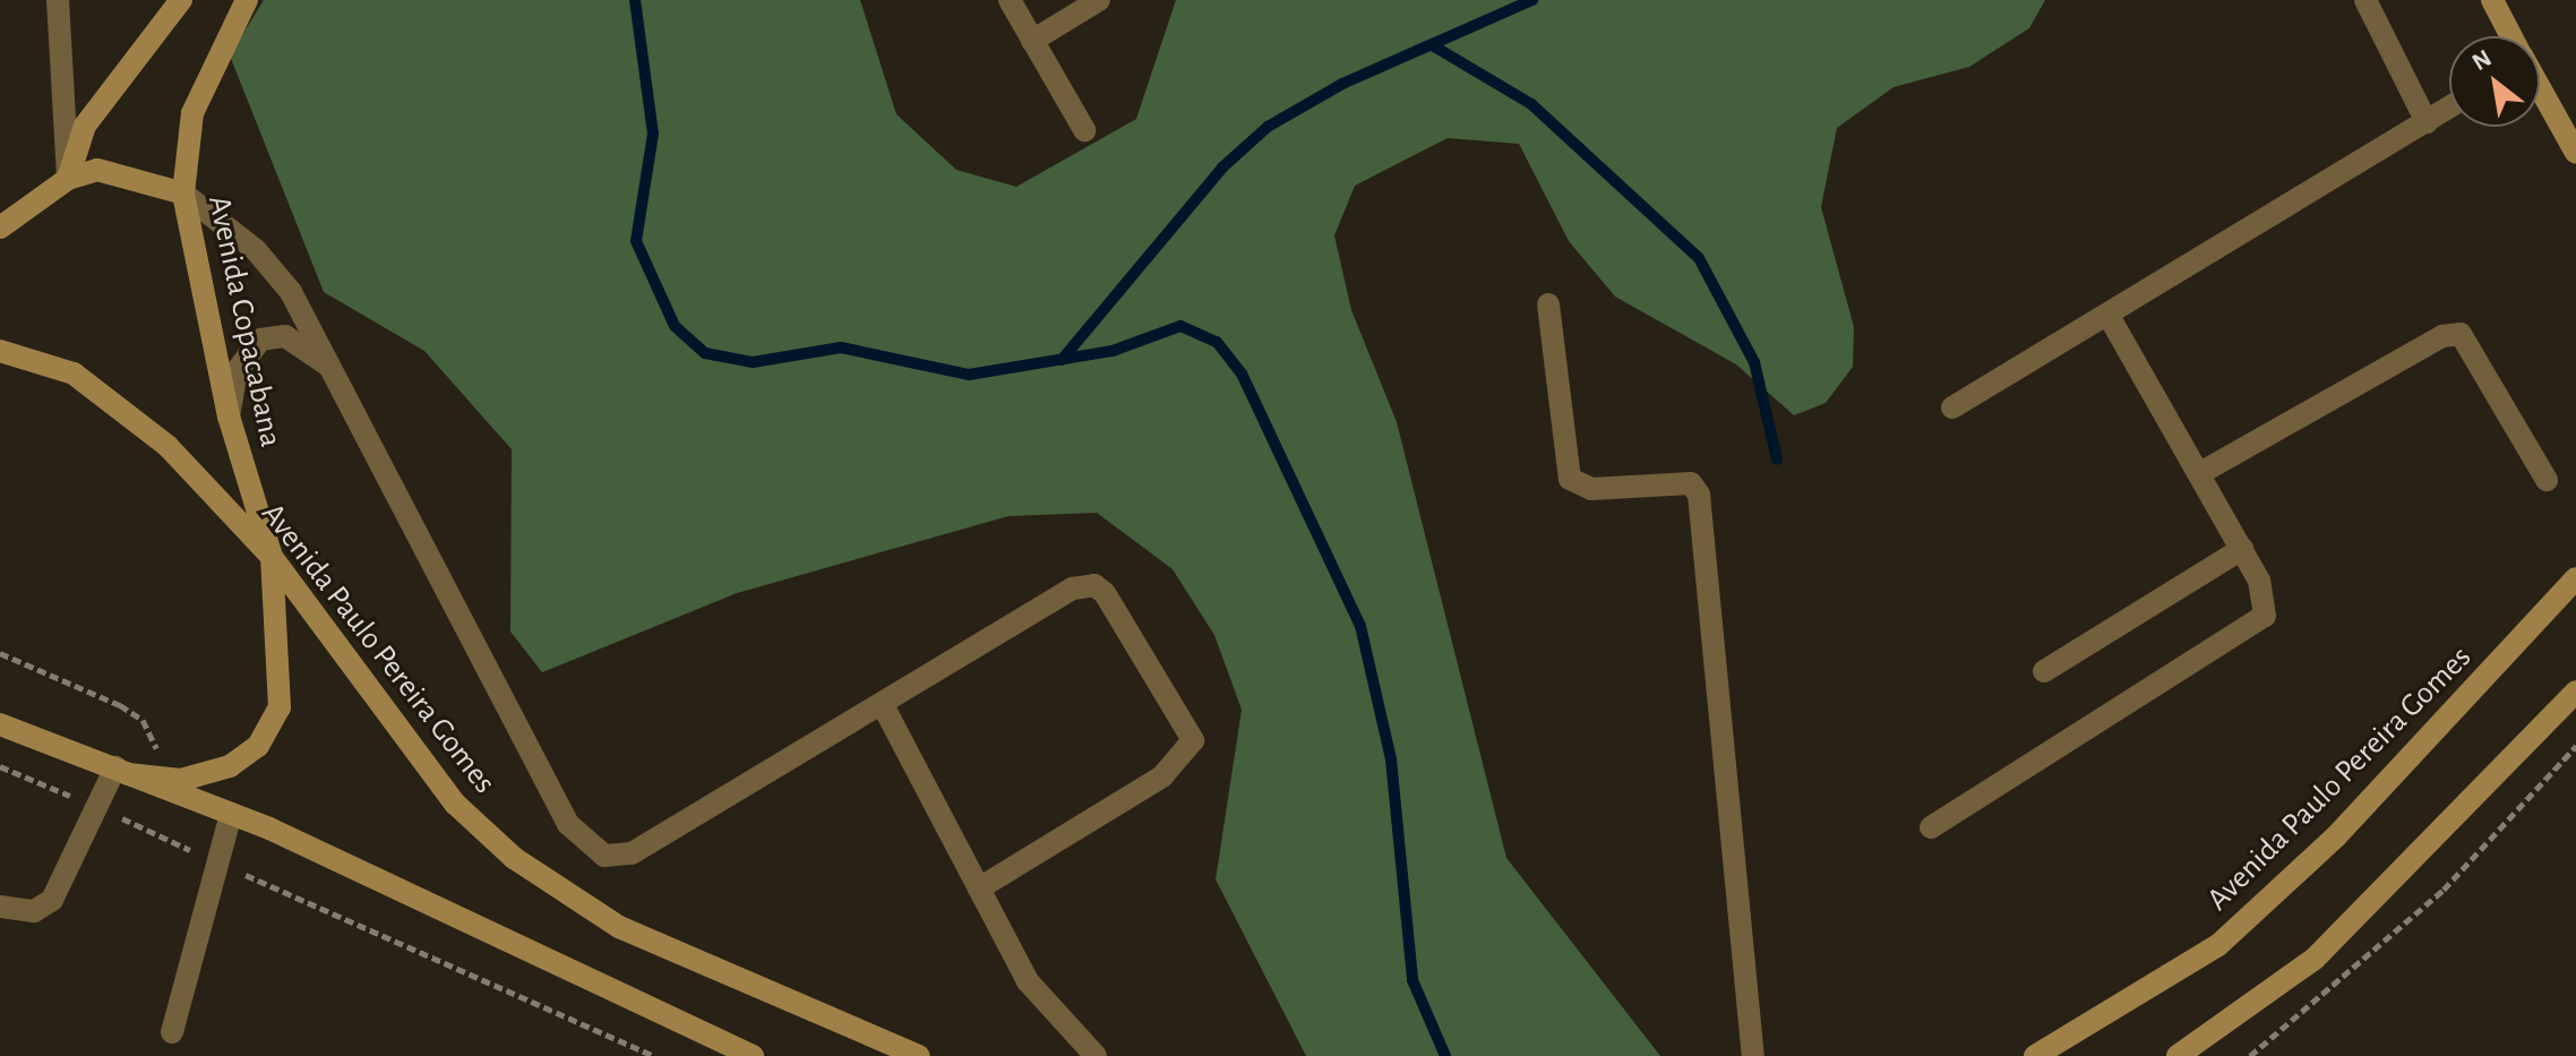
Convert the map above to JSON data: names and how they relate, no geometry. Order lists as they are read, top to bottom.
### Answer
{
  "streets": {
    "main road": ["Avenida Copacabana", "Avenida Paulo Pereira Gomes"]
  },
  "crossings": [
    ["Avenida Copacabana", "Avenida Paulo Pereira Gomes"]
  ],
  "north": "top left"
}
